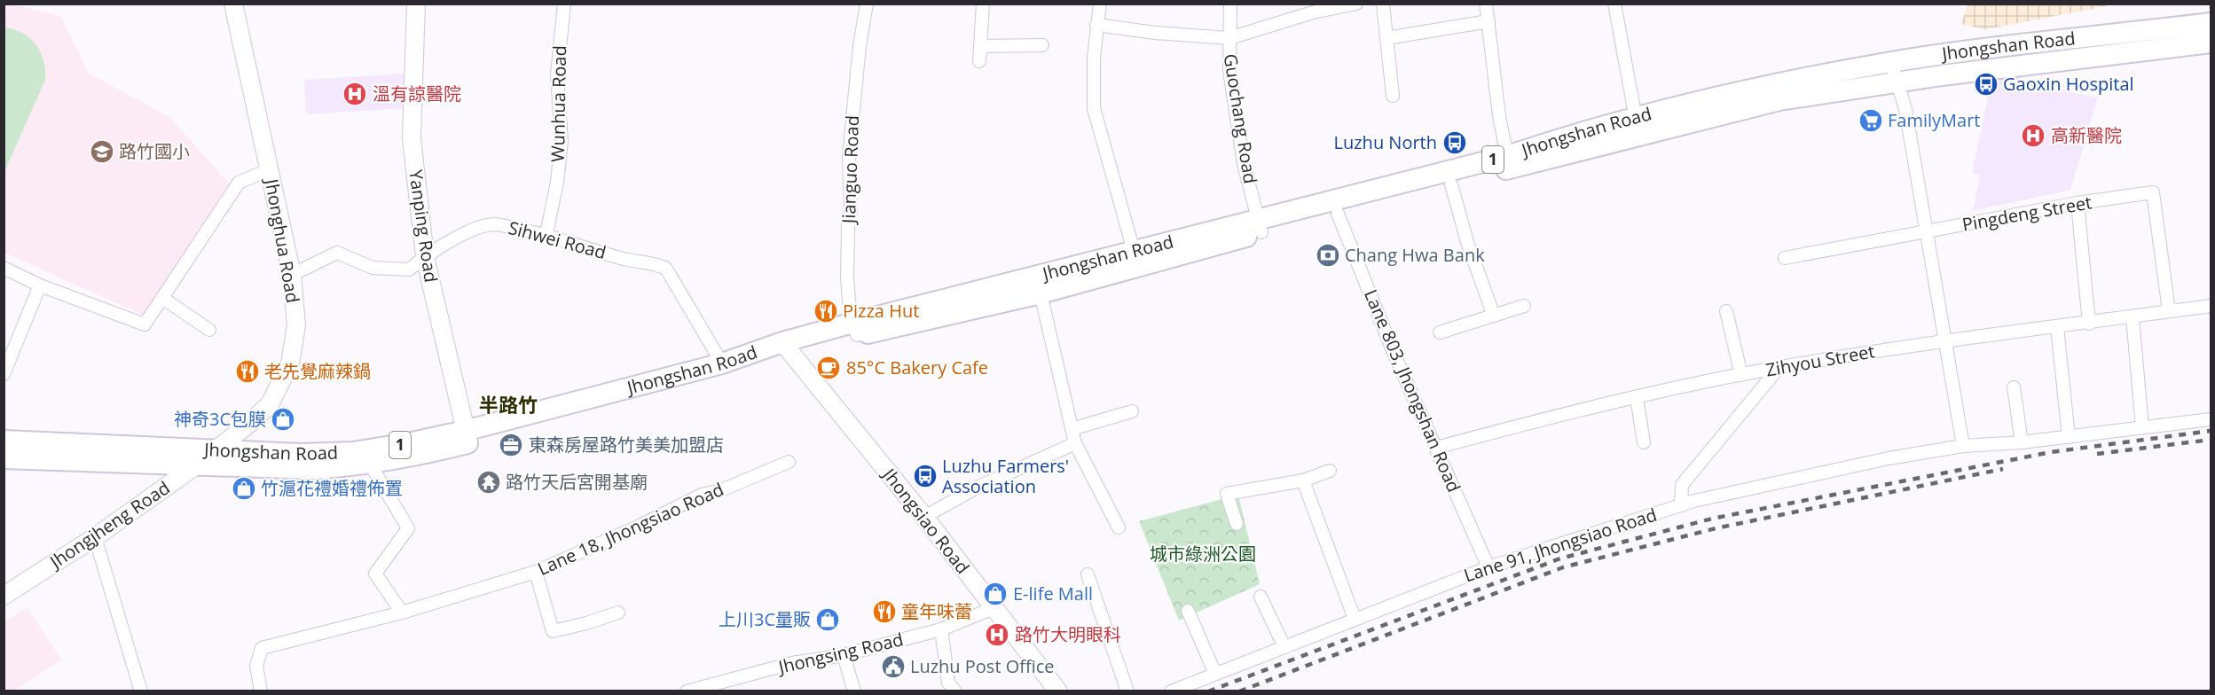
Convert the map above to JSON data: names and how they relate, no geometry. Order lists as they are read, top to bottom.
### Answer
{
  "streets": {
    "main road": ["Jhongshan Road", "1"],
    "street": [
      "Wunhua Road",
      "Guochang Road",
      "Jianguo Road",
      "Pingdeng Street",
      "Yanping Road",
      "Sihwei Road",
      "Jhonghua Road",
      "Zihyou Street",
      "Lane 803, Jhongshan Road",
      "Jhongsiao Road",
      "Jhongjheng Road",
      "Lane 18, Jhongsiao Road",
      "Lane 91, Jhongsiao Road",
      "Jhongsing Road"
    ]
  },
  "crossings": [
    ["Jhongshan Road", "Guochang Road"],
    ["Jhongshan Road", "Jianguo Road"],
    ["Jhongshan Road", "Yanping Road"],
    ["Jhongshan Road", "Sihwei Road"],
    ["Jhongshan Road", "Jhonghua Road"],
    ["Jhongshan Road", "Lane 803, Jhongshan Road"],
    ["Jhongshan Road", "Jhongsiao Road"],
    ["Jhongshan Road", "Jhongjheng Road"],
    ["Wunhua Road", "Sihwei Road"],
    ["Pingdeng Street", "Zihyou Street"],
    ["Yanping Road", "Sihwei Road"],
    ["Sihwei Road", "Jhonghua Road"],
    ["Jhonghua Road", "Jhongjheng Road"],
    ["Zihyou Street", "Lane 803, Jhongshan Road"],
    ["Lane 803, Jhongshan Road", "Lane 91, Jhongsiao Road"],
    ["Jhongsiao Road", "Jhongsing Road"]
  ],
  "districts": ["半路竹"],
  "parks": ["城市綠洲公園"],
  "places": {
    "bus stop": ["Gaoxin Hospital", "Luzhu North", "Luzhu Farmers' Association"],
    "hospital": ["溫有諒醫院", "高新醫院", "路竹大明眼科"],
    "supermarket": ["FamilyMart"],
    "school or university": ["路竹國小"],
    "bank": ["Chang Hwa Bank"],
    "restaurant": ["Pizza Hut", "老先覺麻辣鍋", "童年味蕾"],
    "cafe": ["85°C Bakery Cafe"],
    "shop": [
      "神奇3C包膜",
      "竹滬花禮婚禮佈置",
      "E-life Mall",
      "上川3C量販"
    ],
    "office": ["東森房屋路竹美美加盟店"],
    "temple": ["路竹天后宮開基廟"],
    "public building": ["Luzhu Post Office"]
  }
}
